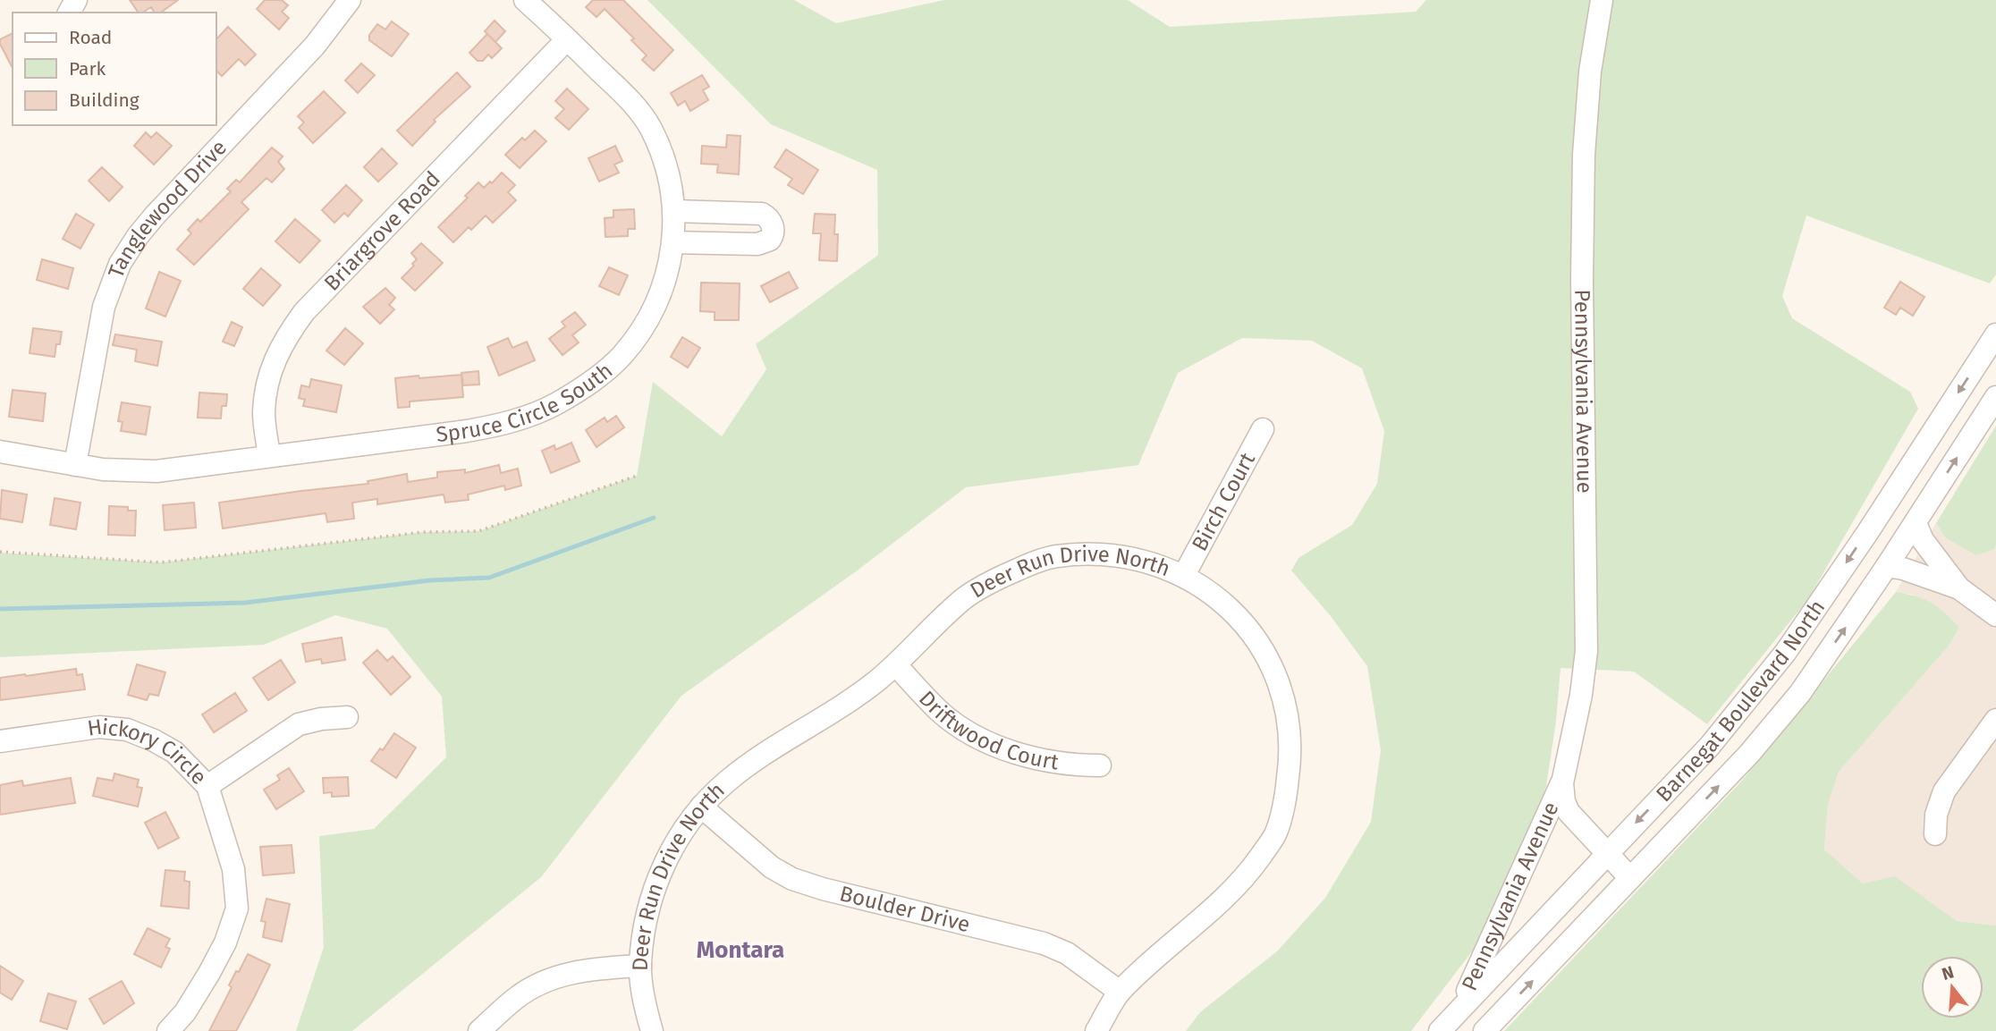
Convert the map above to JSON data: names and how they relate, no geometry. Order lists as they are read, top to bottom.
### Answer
{
  "streets": {
    "street": [
      "Tanglewood Drive",
      "Briargrove Road",
      "Pennsylvania Avenue",
      "Spruce Circle South",
      "Birch Court",
      "Deer Run Drive North",
      "Barnegat Boulevard North",
      "Driftwood Court",
      "Hickory Circle",
      "Boulder Drive"
    ]
  },
  "crossings": [
    ["Tanglewood Drive", "Spruce Circle South"],
    ["Briargrove Road", "Spruce Circle South"],
    ["Pennsylvania Avenue", "Barnegat Boulevard North"],
    ["Birch Court", "Deer Run Drive North"],
    ["Deer Run Drive North", "Driftwood Court"],
    ["Deer Run Drive North", "Boulder Drive"]
  ],
  "districts": ["Montara"],
  "legend": ["Road", "Park", "Building"],
  "north": "top"
}
